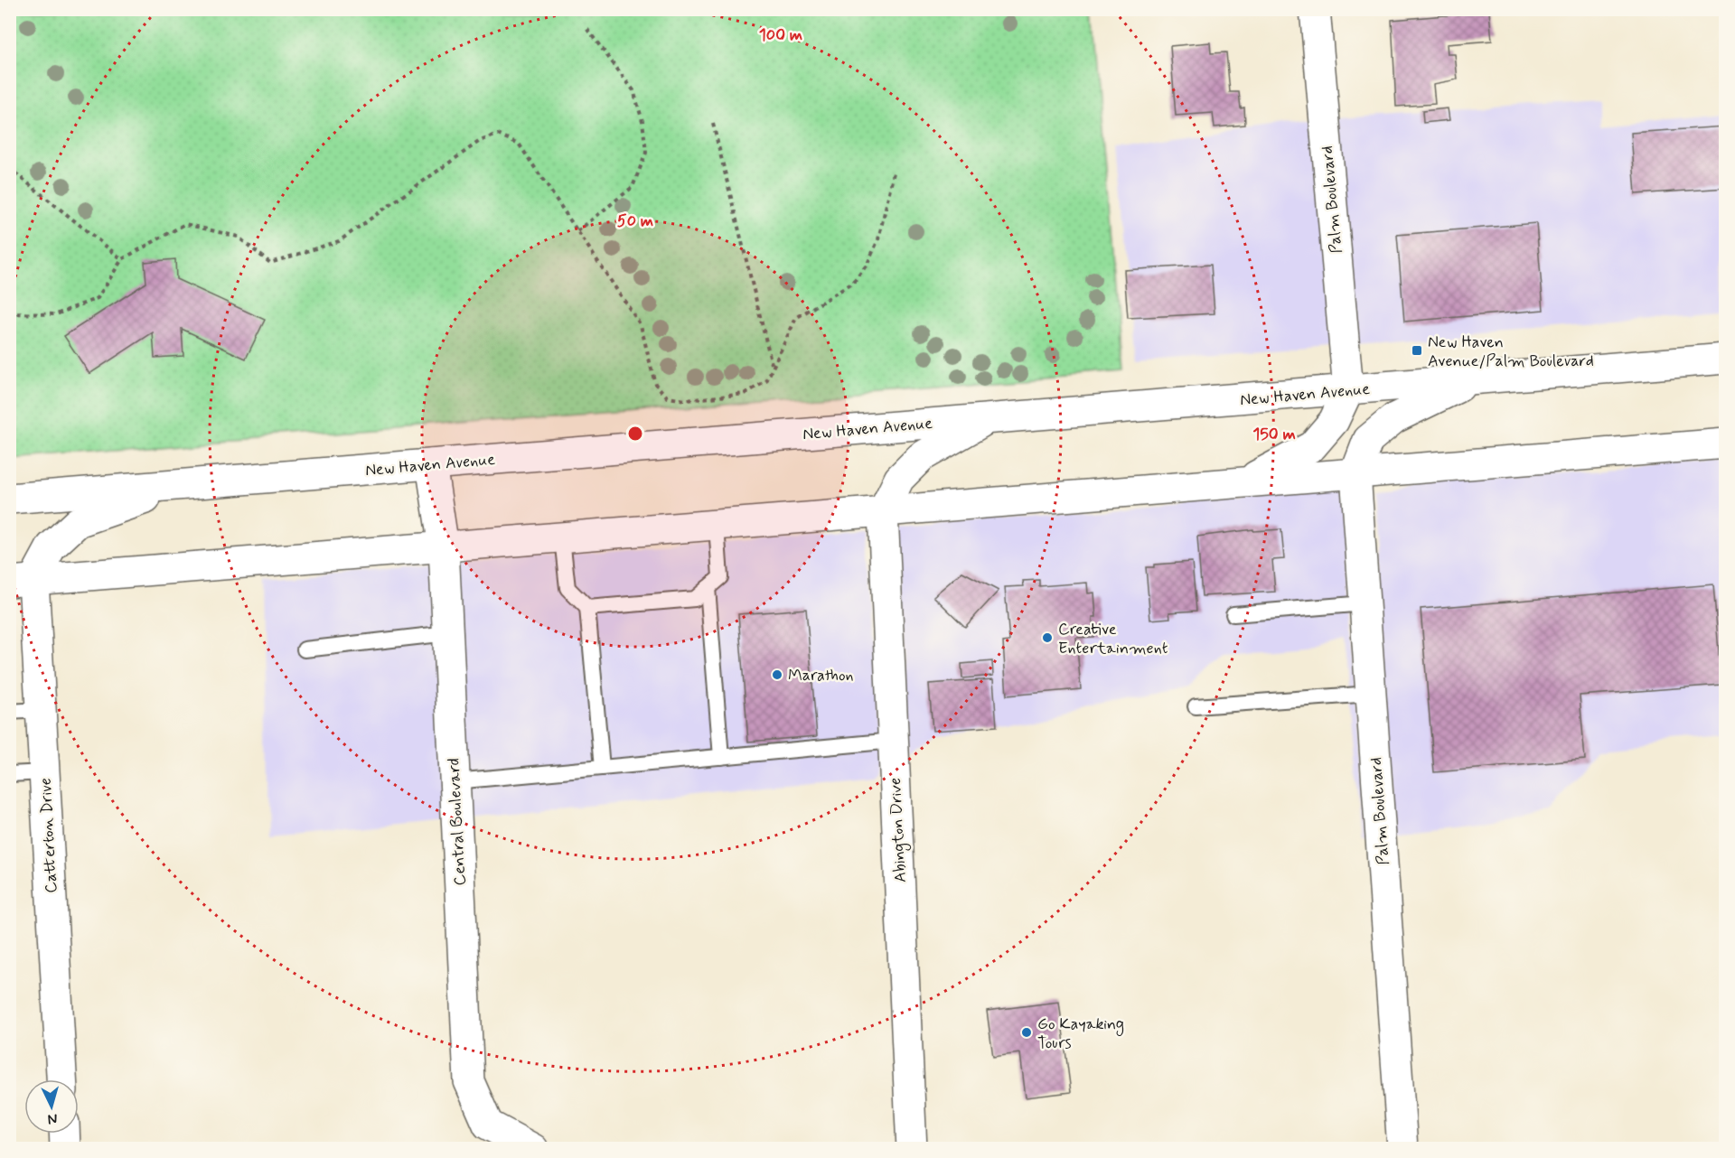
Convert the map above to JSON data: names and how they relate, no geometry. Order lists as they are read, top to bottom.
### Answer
{
  "streets": {
    "main road": [
      "Palm Boulevard",
      "New Haven Avenue",
      "Central Boulevard",
      "Abington Drive",
      "Catterton Drive"
    ]
  },
  "crossings": [
    ["Palm Boulevard", "New Haven Avenue"],
    ["New Haven Avenue", "Central Boulevard"]
  ],
  "places": {
    "transit": ["New Haven Avenue/Palm Boulevard"],
    "other": ["Creative Entertainment", "Marathon", "Go Kayaking Tours"]
  },
  "north": "bottom",
  "rings": ["100 m", "50 m", "150 m"]
}
